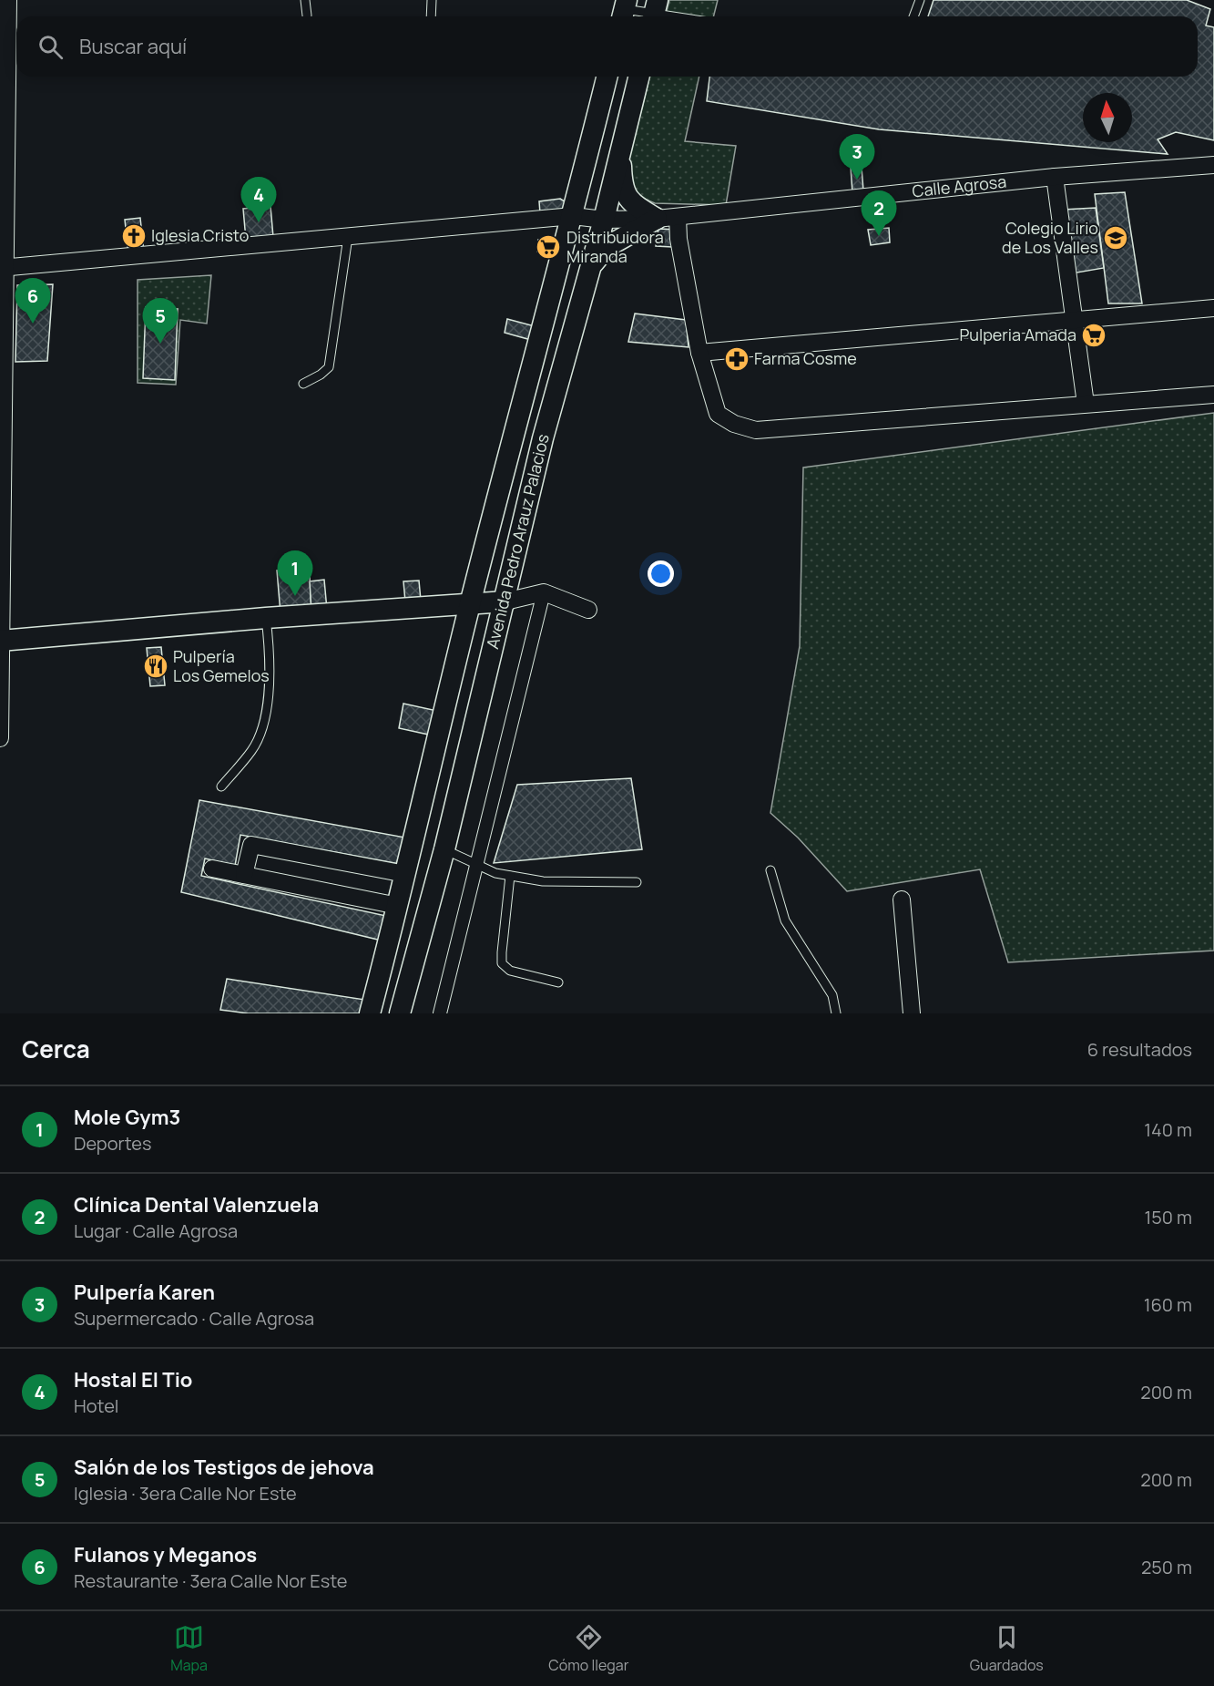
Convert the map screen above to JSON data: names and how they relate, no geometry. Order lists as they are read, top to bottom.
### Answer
{
  "streets": {
    "street": ["Calle Agrosa", "Avenida Pedro Arauz Palacios"]
  },
  "crossings": [
    ["Calle Agrosa", "Avenida Pedro Arauz Palacios"]
  ],
  "places": {
    "church": ["Iglesia Cristo"],
    "school or university": ["Colegio Lirio de Los Valles"],
    "supermarket": ["Distribuidora Miranda", "Pulperia Amada"],
    "pharmacy": ["Farma Cosme"],
    "restaurant": ["Pulpería Los Gemelos"]
  },
  "north": "top",
  "page": {
    "search": "Buscar aquí",
    "pins": [
      "3",
      "4",
      "2",
      "6",
      "5",
      "1"
    ],
    "heading": ["Cerca", "6 resultados"],
    "list": [
      {
        "mark": "1",
        "name": "Mole Gym3",
        "note": "Deportes",
        "value": "140 m"
      },
      {
        "mark": "2",
        "name": "Clínica Dental Valenzuela",
        "note": "Lugar · Calle Agrosa",
        "value": "150 m"
      },
      {
        "mark": "3",
        "name": "Pulpería Karen",
        "note": "Supermercado · Calle Agrosa",
        "value": "160 m"
      },
      {
        "mark": "4",
        "name": "Hostal El Tio",
        "note": "Hotel",
        "value": "200 m"
      },
      {
        "mark": "5",
        "name": "Salón de los Testigos de jehova",
        "note": "Iglesia · 3era Calle Nor Este",
        "value": "200 m"
      },
      {
        "mark": "6",
        "name": "Fulanos y Meganos",
        "note": "Restaurante · 3era Calle Nor Este",
        "value": "250 m"
      }
    ],
    "nav": ["Mapa", "Cómo llegar", "Guardados"]
  }
}
